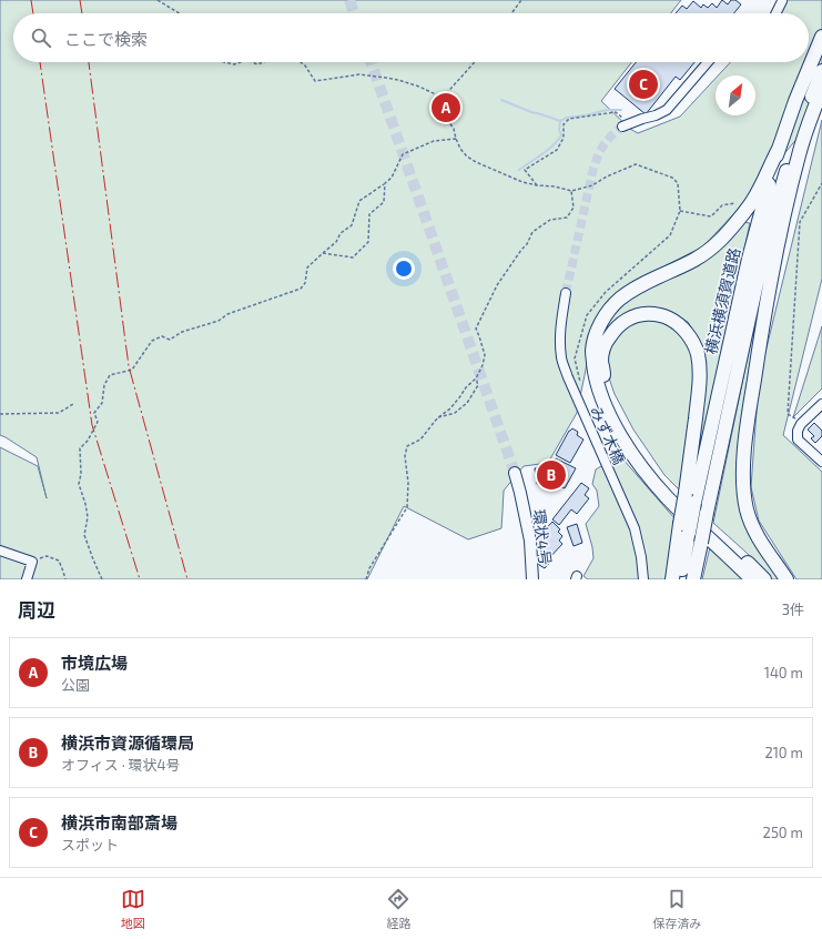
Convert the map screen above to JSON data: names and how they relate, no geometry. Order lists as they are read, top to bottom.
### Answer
{
  "streets": {
    "highway": ["横浜横須賀道路"],
    "main road": ["環状4号"],
    "street": ["みず木橋"]
  },
  "north": "top right",
  "page": {
    "search": "ここで検索",
    "pins": ["C", "A", "B"],
    "heading": ["周辺", "3件"],
    "list": [
      {
        "mark": "A",
        "name": "市境広場",
        "note": "公園",
        "value": "140 m"
      },
      {
        "mark": "B",
        "name": "横浜市資源循環局",
        "note": "オフィス · 環状4号",
        "value": "210 m"
      },
      {
        "mark": "C",
        "name": "横浜市南部斎場",
        "note": "スポット",
        "value": "250 m"
      }
    ],
    "nav": ["地図", "経路", "保存済み"]
  }
}
